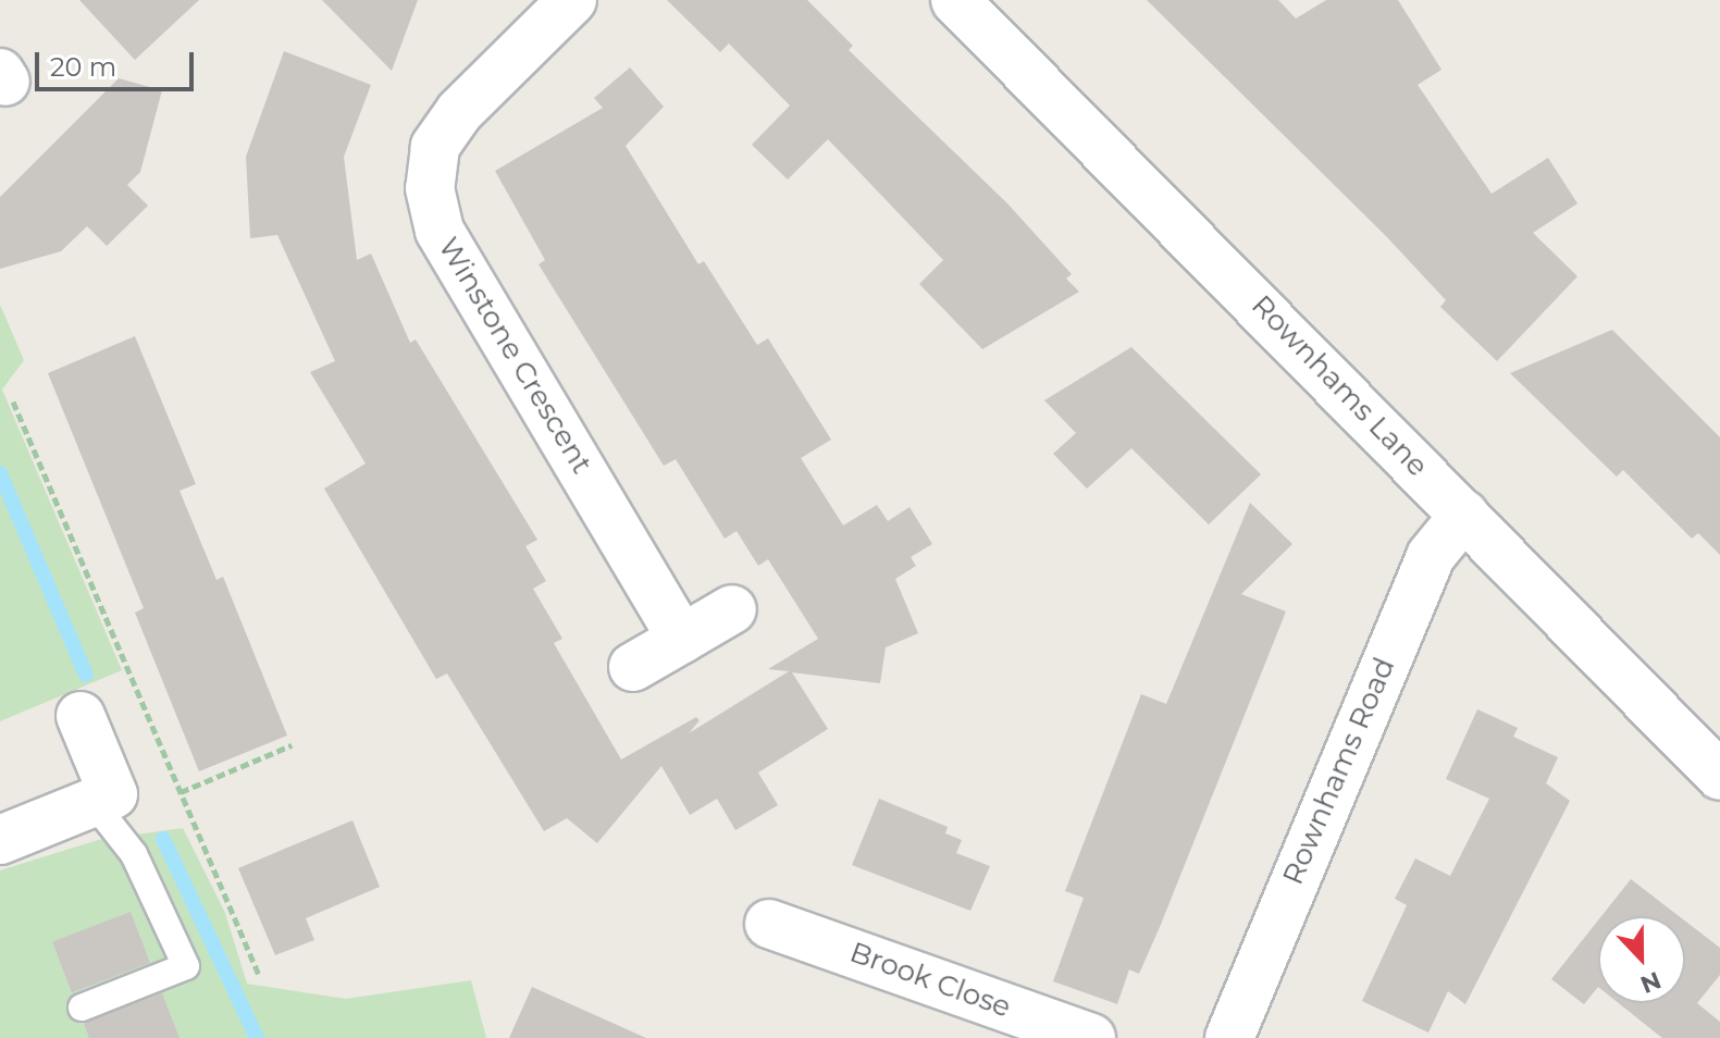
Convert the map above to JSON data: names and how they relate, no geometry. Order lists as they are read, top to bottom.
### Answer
{
  "streets": {
    "street": [
      "Winstone Crescent",
      "Rownhams Lane",
      "Rownhams Road",
      "Brook Close"
    ]
  },
  "crossings": [
    ["Rownhams Lane", "Rownhams Road"]
  ],
  "scale_bar": "20 m",
  "north": "bottom"
}
